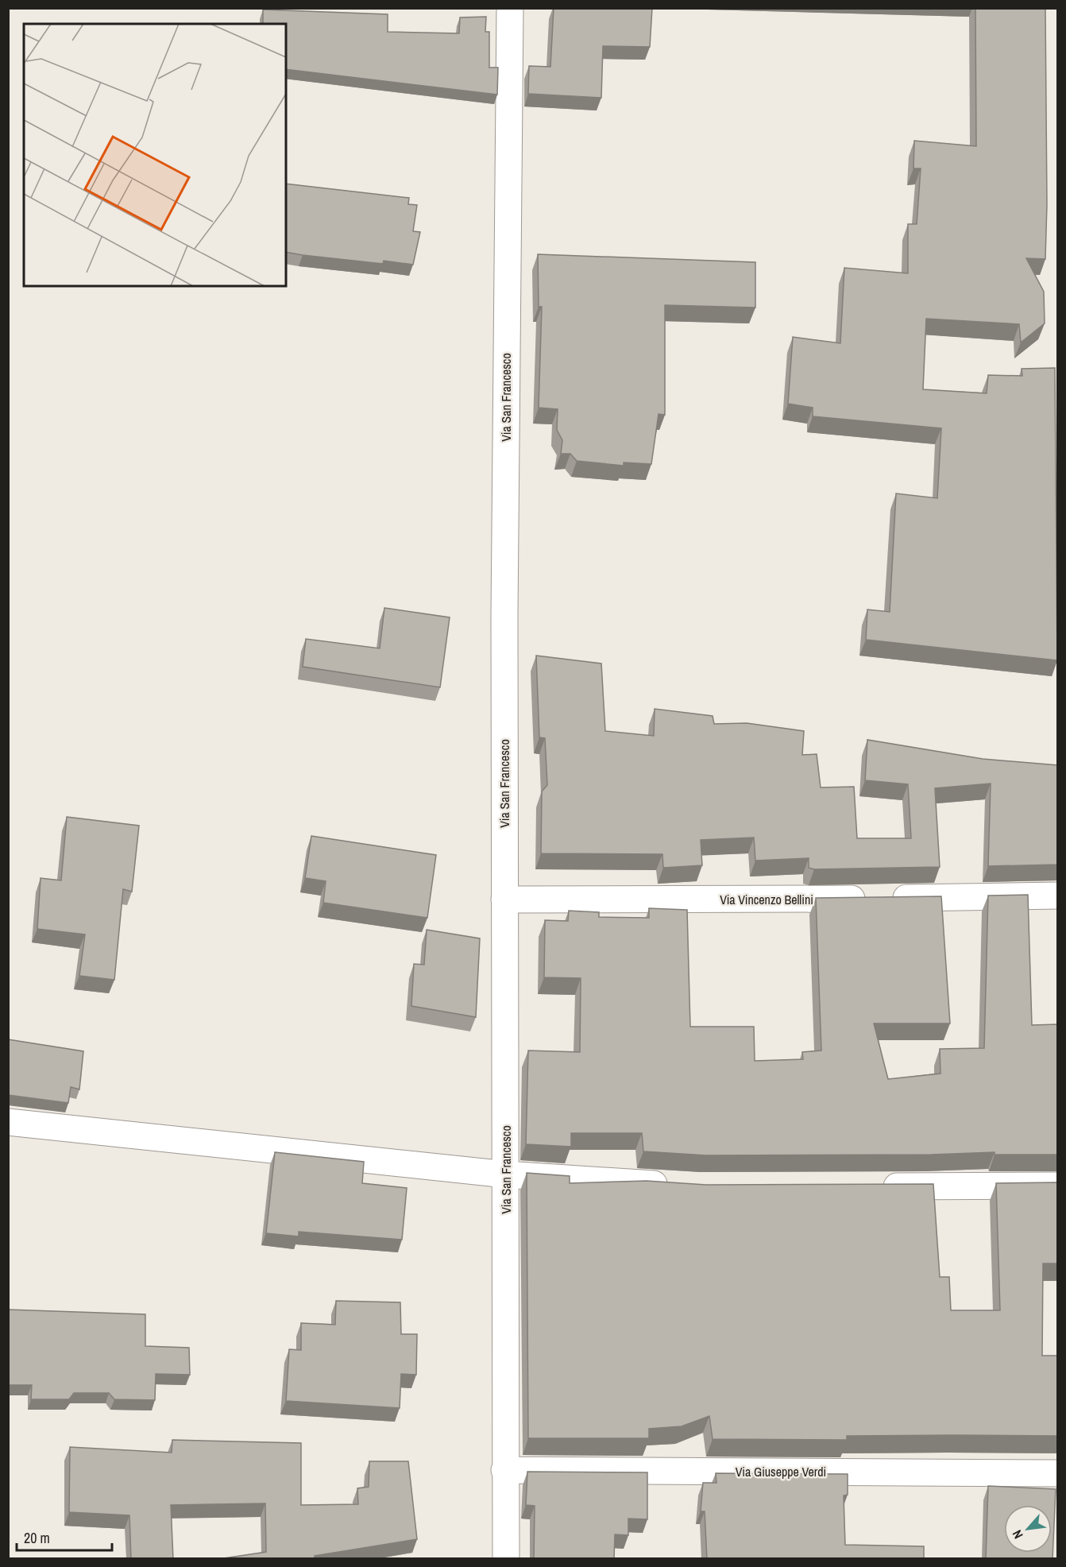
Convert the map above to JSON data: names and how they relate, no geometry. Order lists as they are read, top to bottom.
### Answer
{
  "streets": {
    "street": ["Via San Francesco", "Via Vincenzo Bellini", "Via Giuseppe Verdi"]
  },
  "crossings": [
    ["Via San Francesco", "Via Vincenzo Bellini"],
    ["Via San Francesco", "Via Giuseppe Verdi"]
  ],
  "scale_bar": "20 m",
  "north": "bottom left"
}
